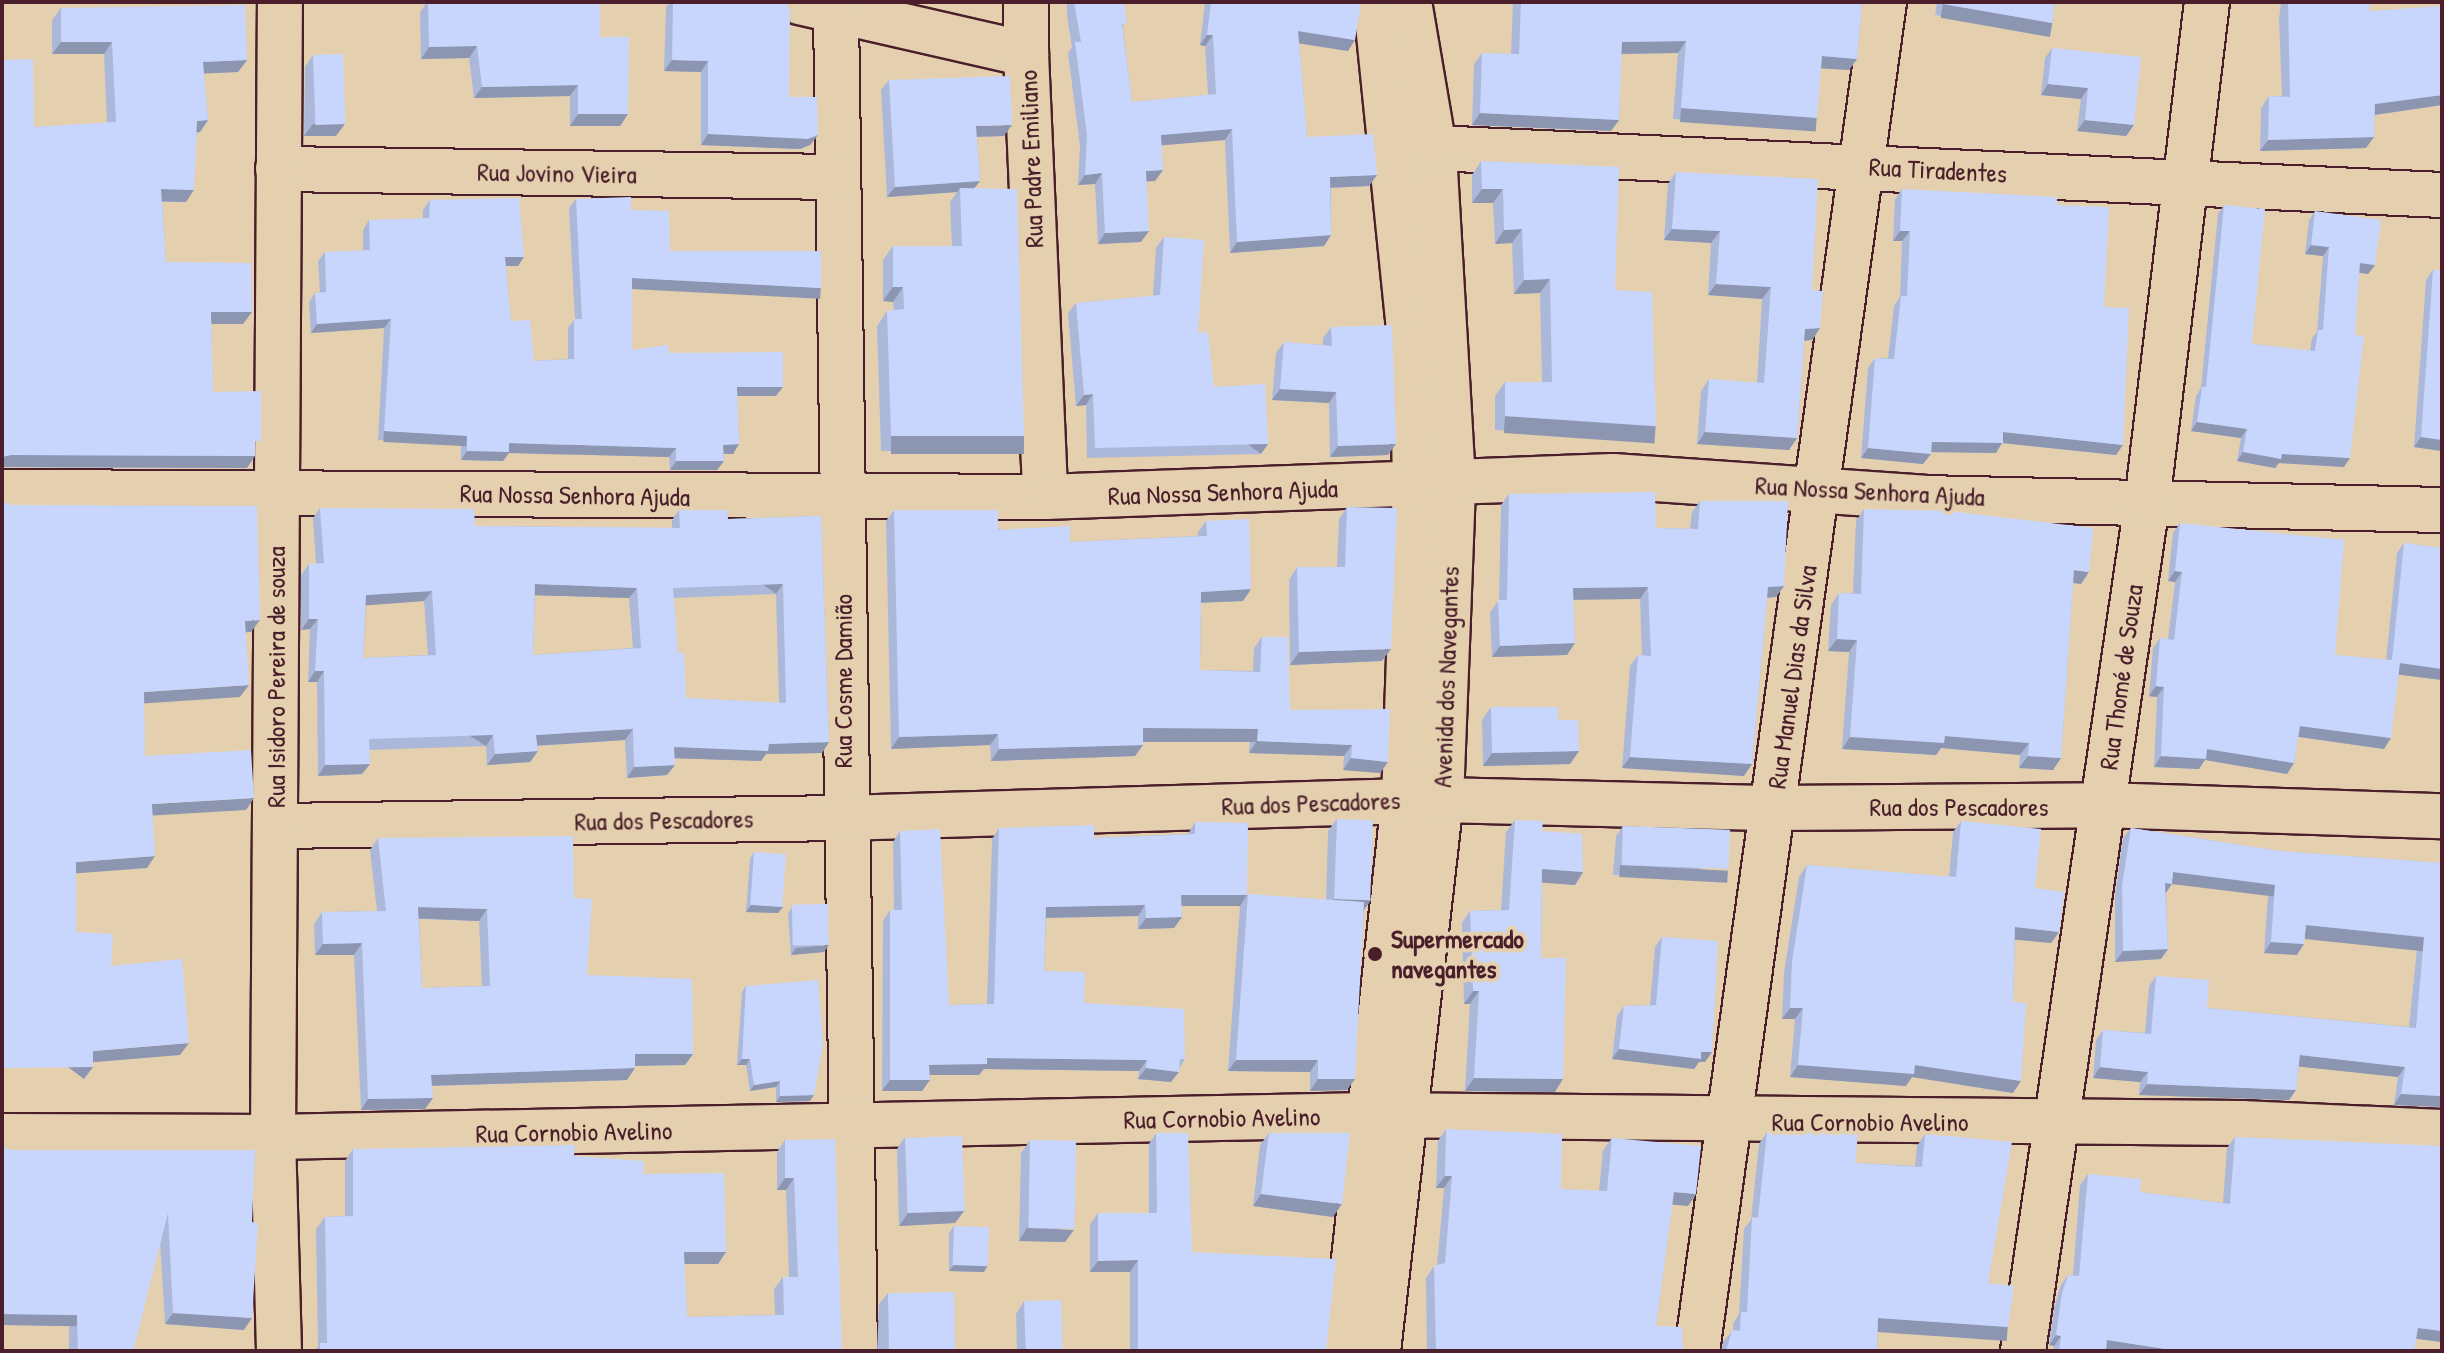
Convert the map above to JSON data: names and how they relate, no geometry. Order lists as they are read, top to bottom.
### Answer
{
  "streets": {
    "street": [
      "Rua Padre Emiliano",
      "Rua Tiradentes",
      "Rua Jovino Vieira",
      "Rua Nossa Senhora Ajuda",
      "Rua Isidoro Pereira de souza",
      "Avenida dos Navegantes",
      "Rua Manuel Dias da Silva",
      "Rua Thomé de Souza",
      "Rua Cosme Damião",
      "Rua dos Pescadores",
      "Rua Cornobio Avelino"
    ]
  },
  "crossings": [
    ["Rua Padre Emiliano", "Rua Nossa Senhora Ajuda"],
    ["Rua Padre Emiliano", "Rua Cosme Damião"],
    ["Rua Tiradentes", "Avenida dos Navegantes"],
    ["Rua Tiradentes", "Rua Manuel Dias da Silva"],
    ["Rua Tiradentes", "Rua Thomé de Souza"],
    ["Rua Jovino Vieira", "Rua Isidoro Pereira de souza"],
    ["Rua Jovino Vieira", "Rua Cosme Damião"],
    ["Rua Nossa Senhora Ajuda", "Rua Isidoro Pereira de souza"],
    ["Rua Nossa Senhora Ajuda", "Avenida dos Navegantes"],
    ["Rua Nossa Senhora Ajuda", "Rua Manuel Dias da Silva"],
    ["Rua Nossa Senhora Ajuda", "Rua Thomé de Souza"],
    ["Rua Nossa Senhora Ajuda", "Rua Cosme Damião"],
    ["Rua Isidoro Pereira de souza", "Rua dos Pescadores"],
    ["Rua Isidoro Pereira de souza", "Rua Cornobio Avelino"],
    ["Avenida dos Navegantes", "Rua dos Pescadores"],
    ["Avenida dos Navegantes", "Rua Cornobio Avelino"],
    ["Rua Manuel Dias da Silva", "Rua dos Pescadores"],
    ["Rua Manuel Dias da Silva", "Rua Cornobio Avelino"],
    ["Rua Thomé de Souza", "Rua dos Pescadores"],
    ["Rua Thomé de Souza", "Rua Cornobio Avelino"],
    ["Rua Cosme Damião", "Rua dos Pescadores"],
    ["Rua Cosme Damião", "Rua Cornobio Avelino"]
  ],
  "places": ["Supermercado navegantes"]
}
